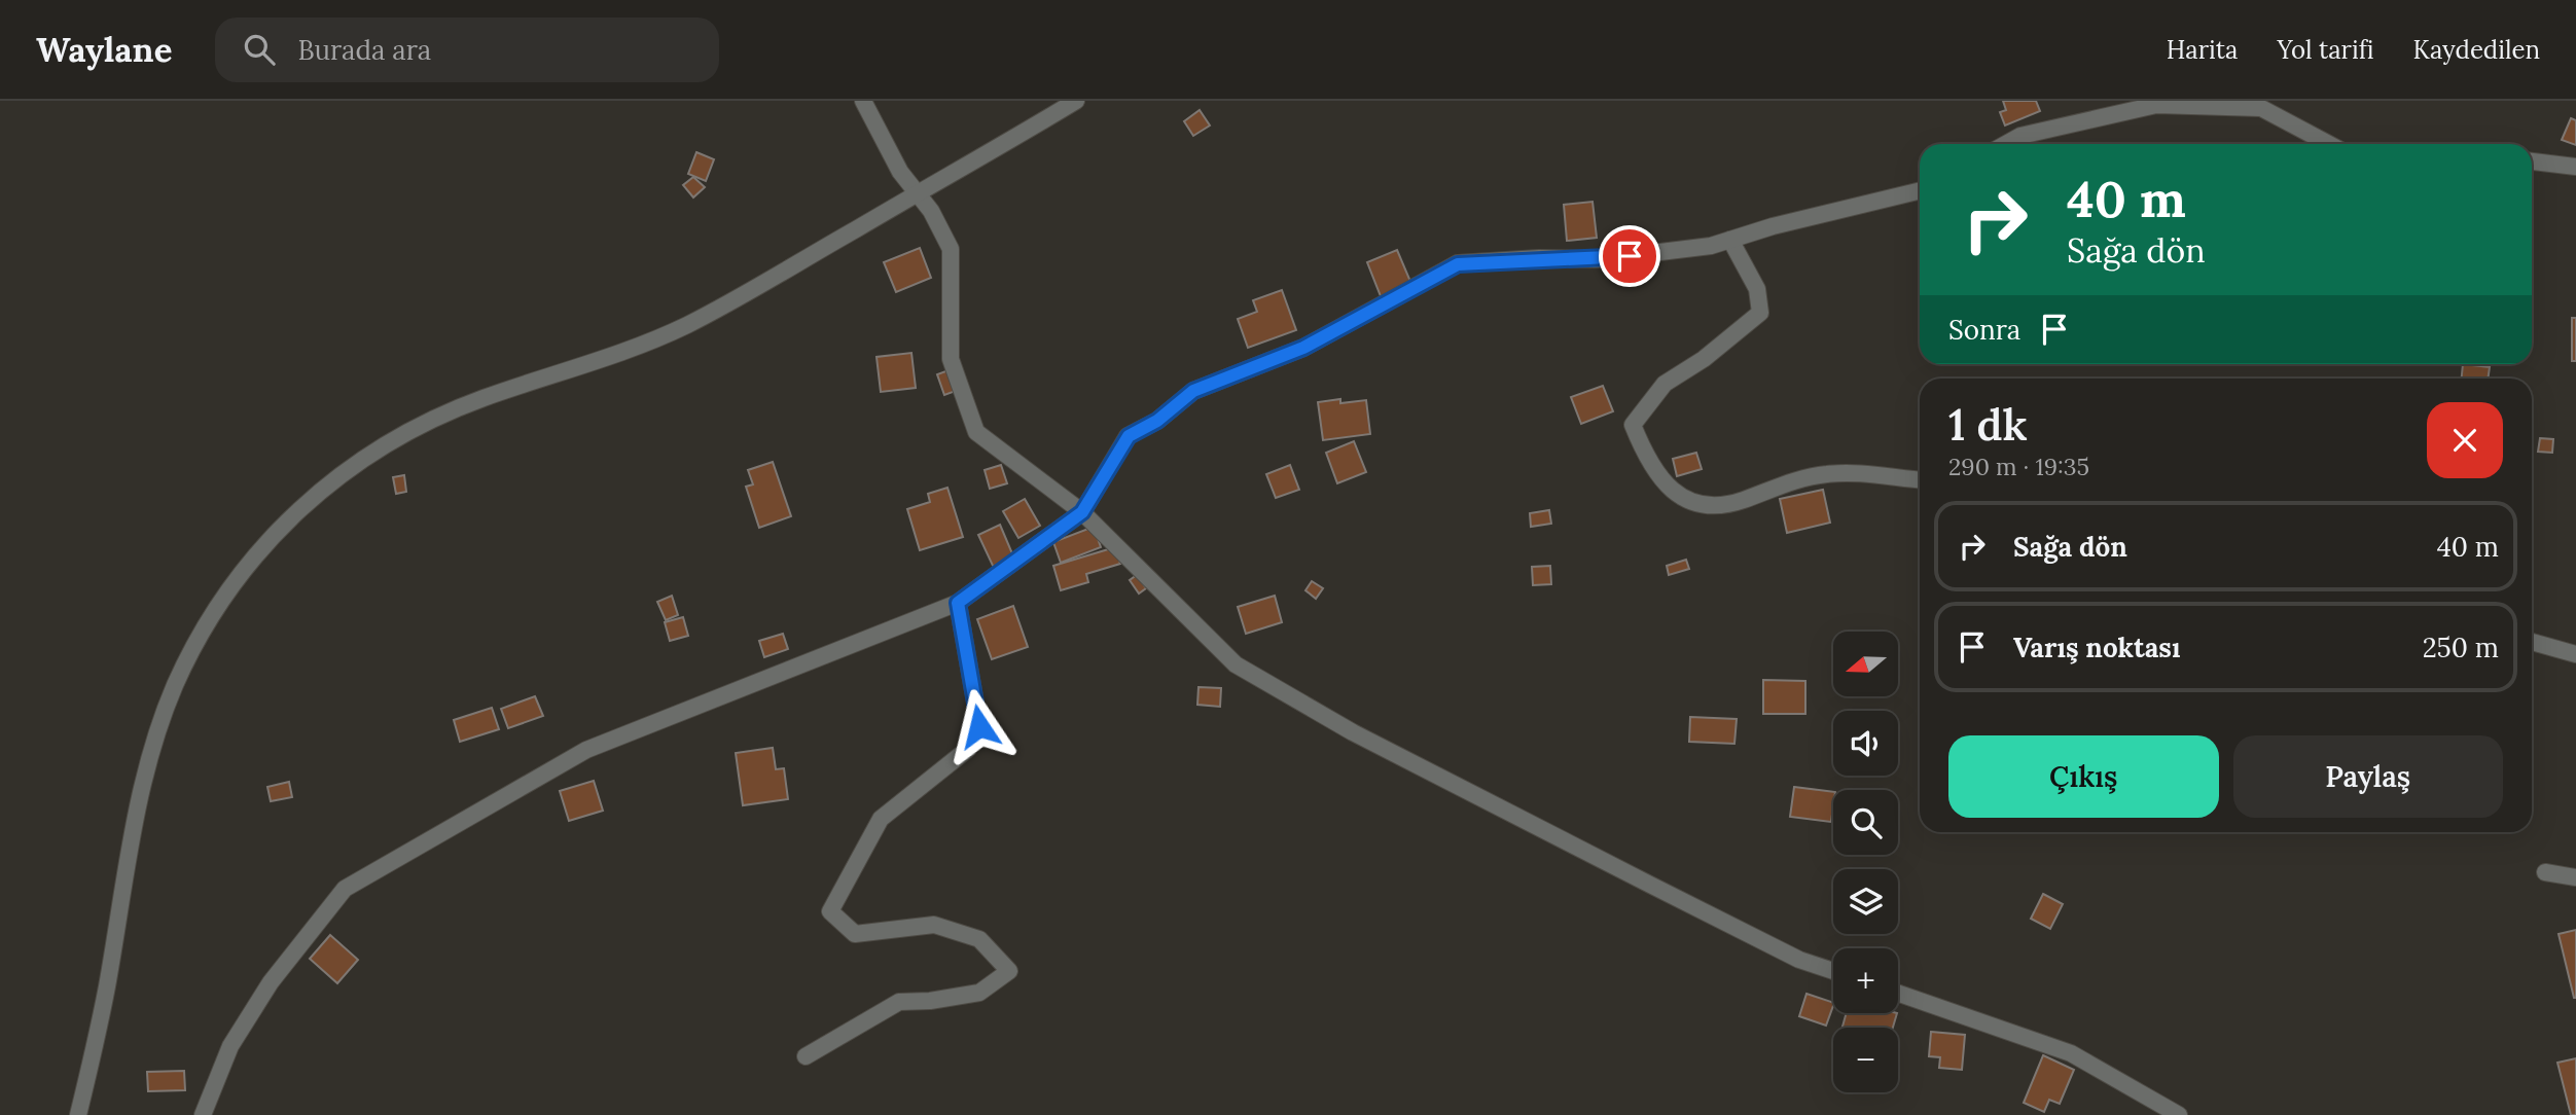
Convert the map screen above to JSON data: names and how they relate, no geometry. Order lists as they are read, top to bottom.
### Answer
{
  "north": "left",
  "page": {
    "header": "Waylane",
    "search": "Burada ara",
    "nav": ["Harita", "Yol tarifi", "Kaydedilen"],
    "turn": ["40 m", "Sağa dön"],
    "then": "Sonra",
    "heading": ["1 dk", "290 m · 19:35"],
    "list": [
      {
        "name": "Sağa dön",
        "value": "40 m"
      },
      {
        "name": "Varış noktası",
        "value": "250 m"
      }
    ],
    "map_buttons": ["+", "−"],
    "buttons": ["Çıkış", "Paylaş"]
  }
}
